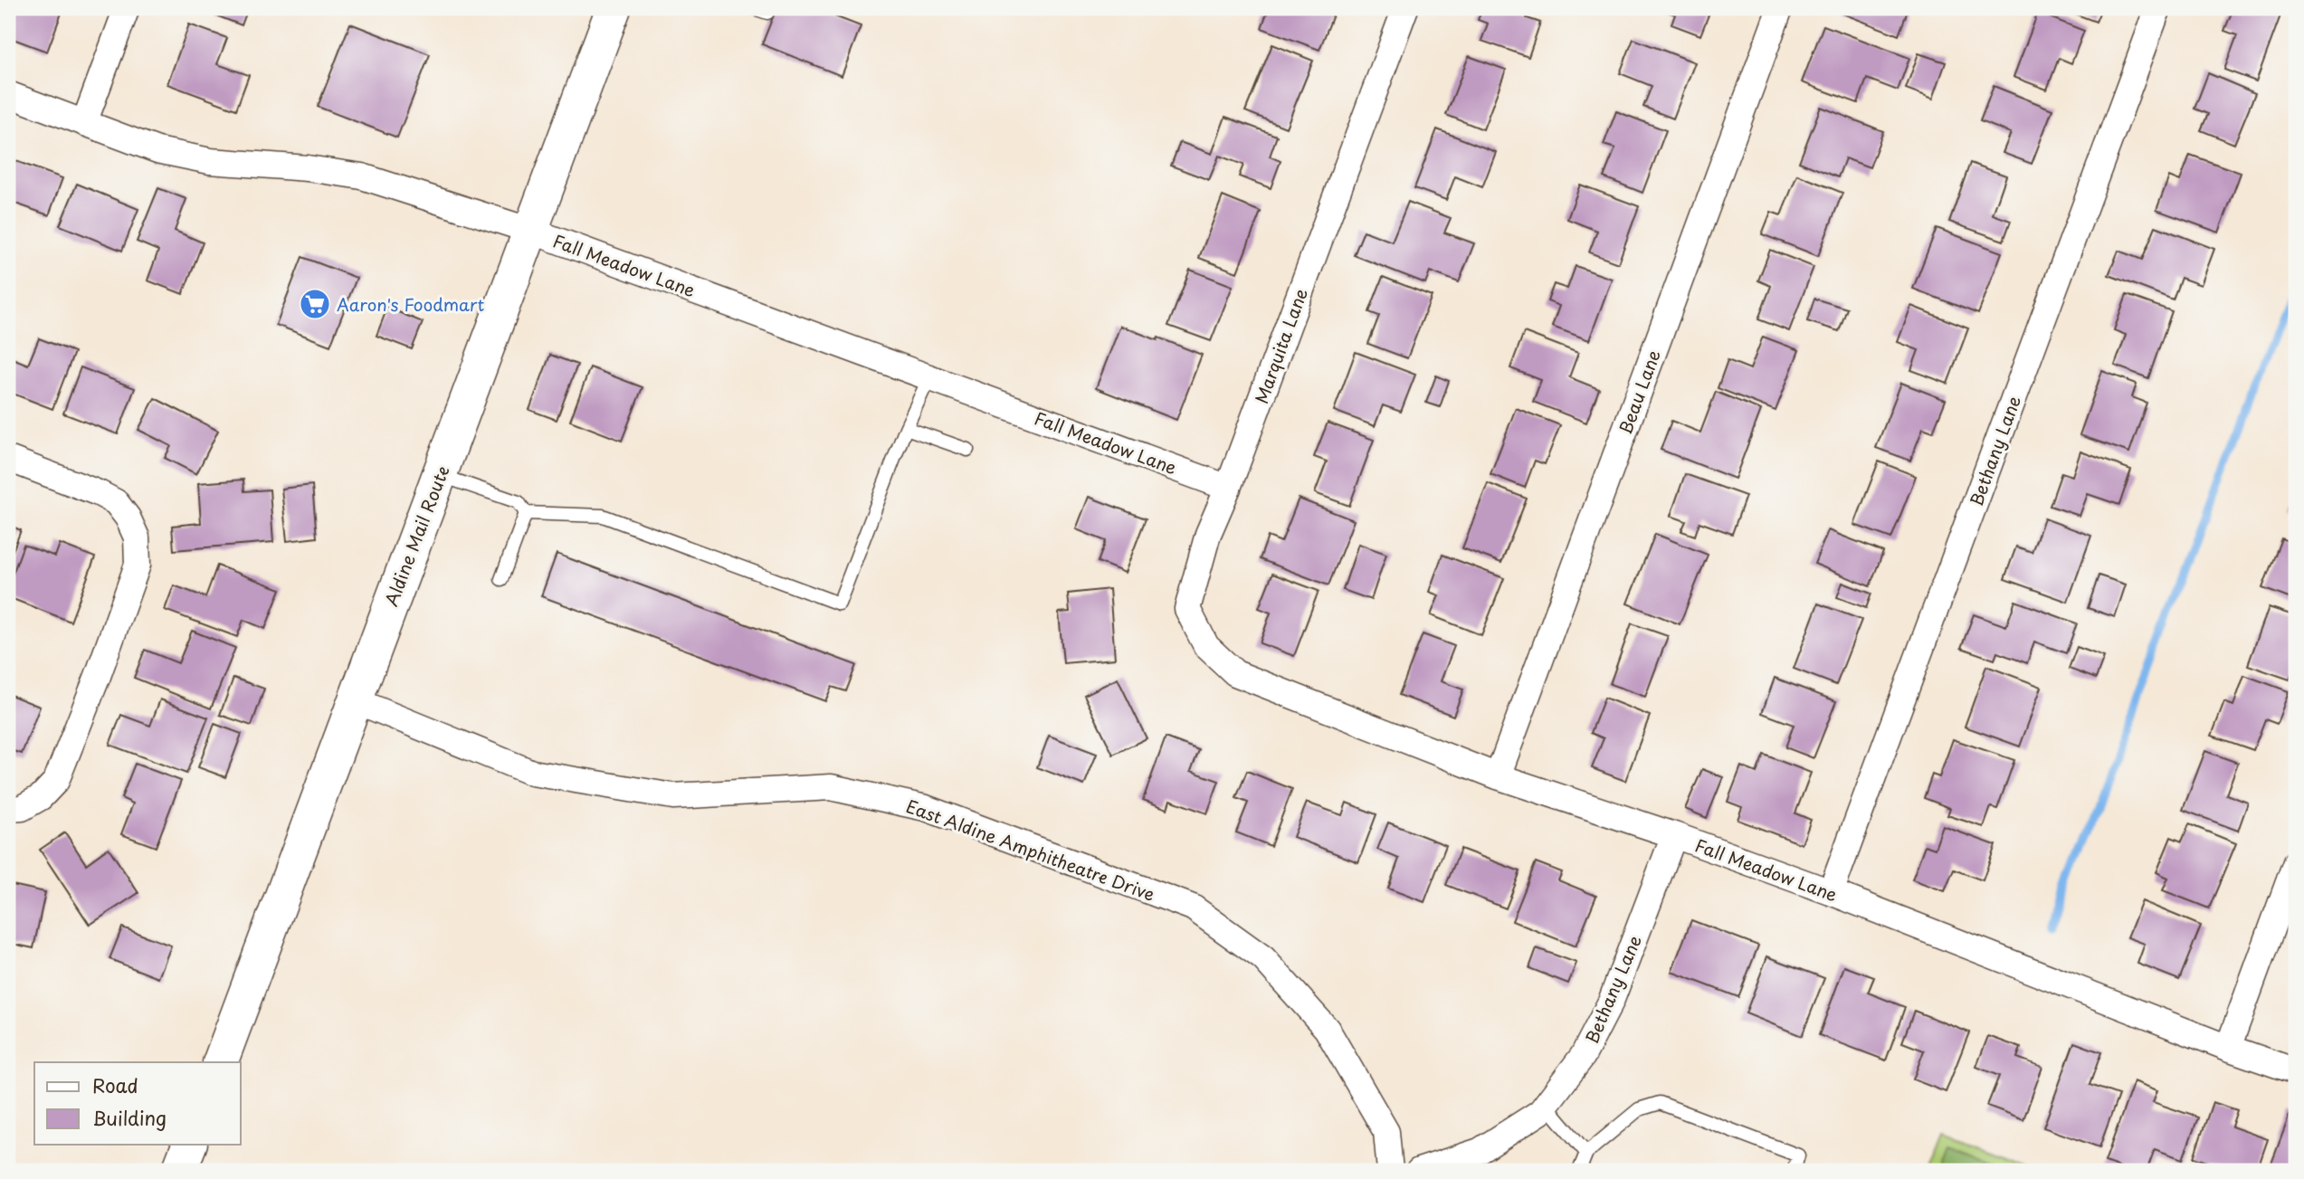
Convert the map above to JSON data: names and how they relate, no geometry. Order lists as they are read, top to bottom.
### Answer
{
  "streets": {
    "main road": ["Aldine Mail Route"],
    "street": [
      "Fall Meadow Lane",
      "Marquita Lane",
      "Beau Lane",
      "Bethany Lane",
      "East Aldine Amphitheatre Drive"
    ]
  },
  "crossings": [
    ["Fall Meadow Lane", "Marquita Lane"],
    ["Fall Meadow Lane", "Beau Lane"],
    ["Fall Meadow Lane", "Bethany Lane"],
    ["Fall Meadow Lane", "Aldine Mail Route"],
    ["Aldine Mail Route", "East Aldine Amphitheatre Drive"]
  ],
  "places": {
    "supermarket": ["Aaron's Foodmart"]
  },
  "legend": ["Road", "Building"]
}
